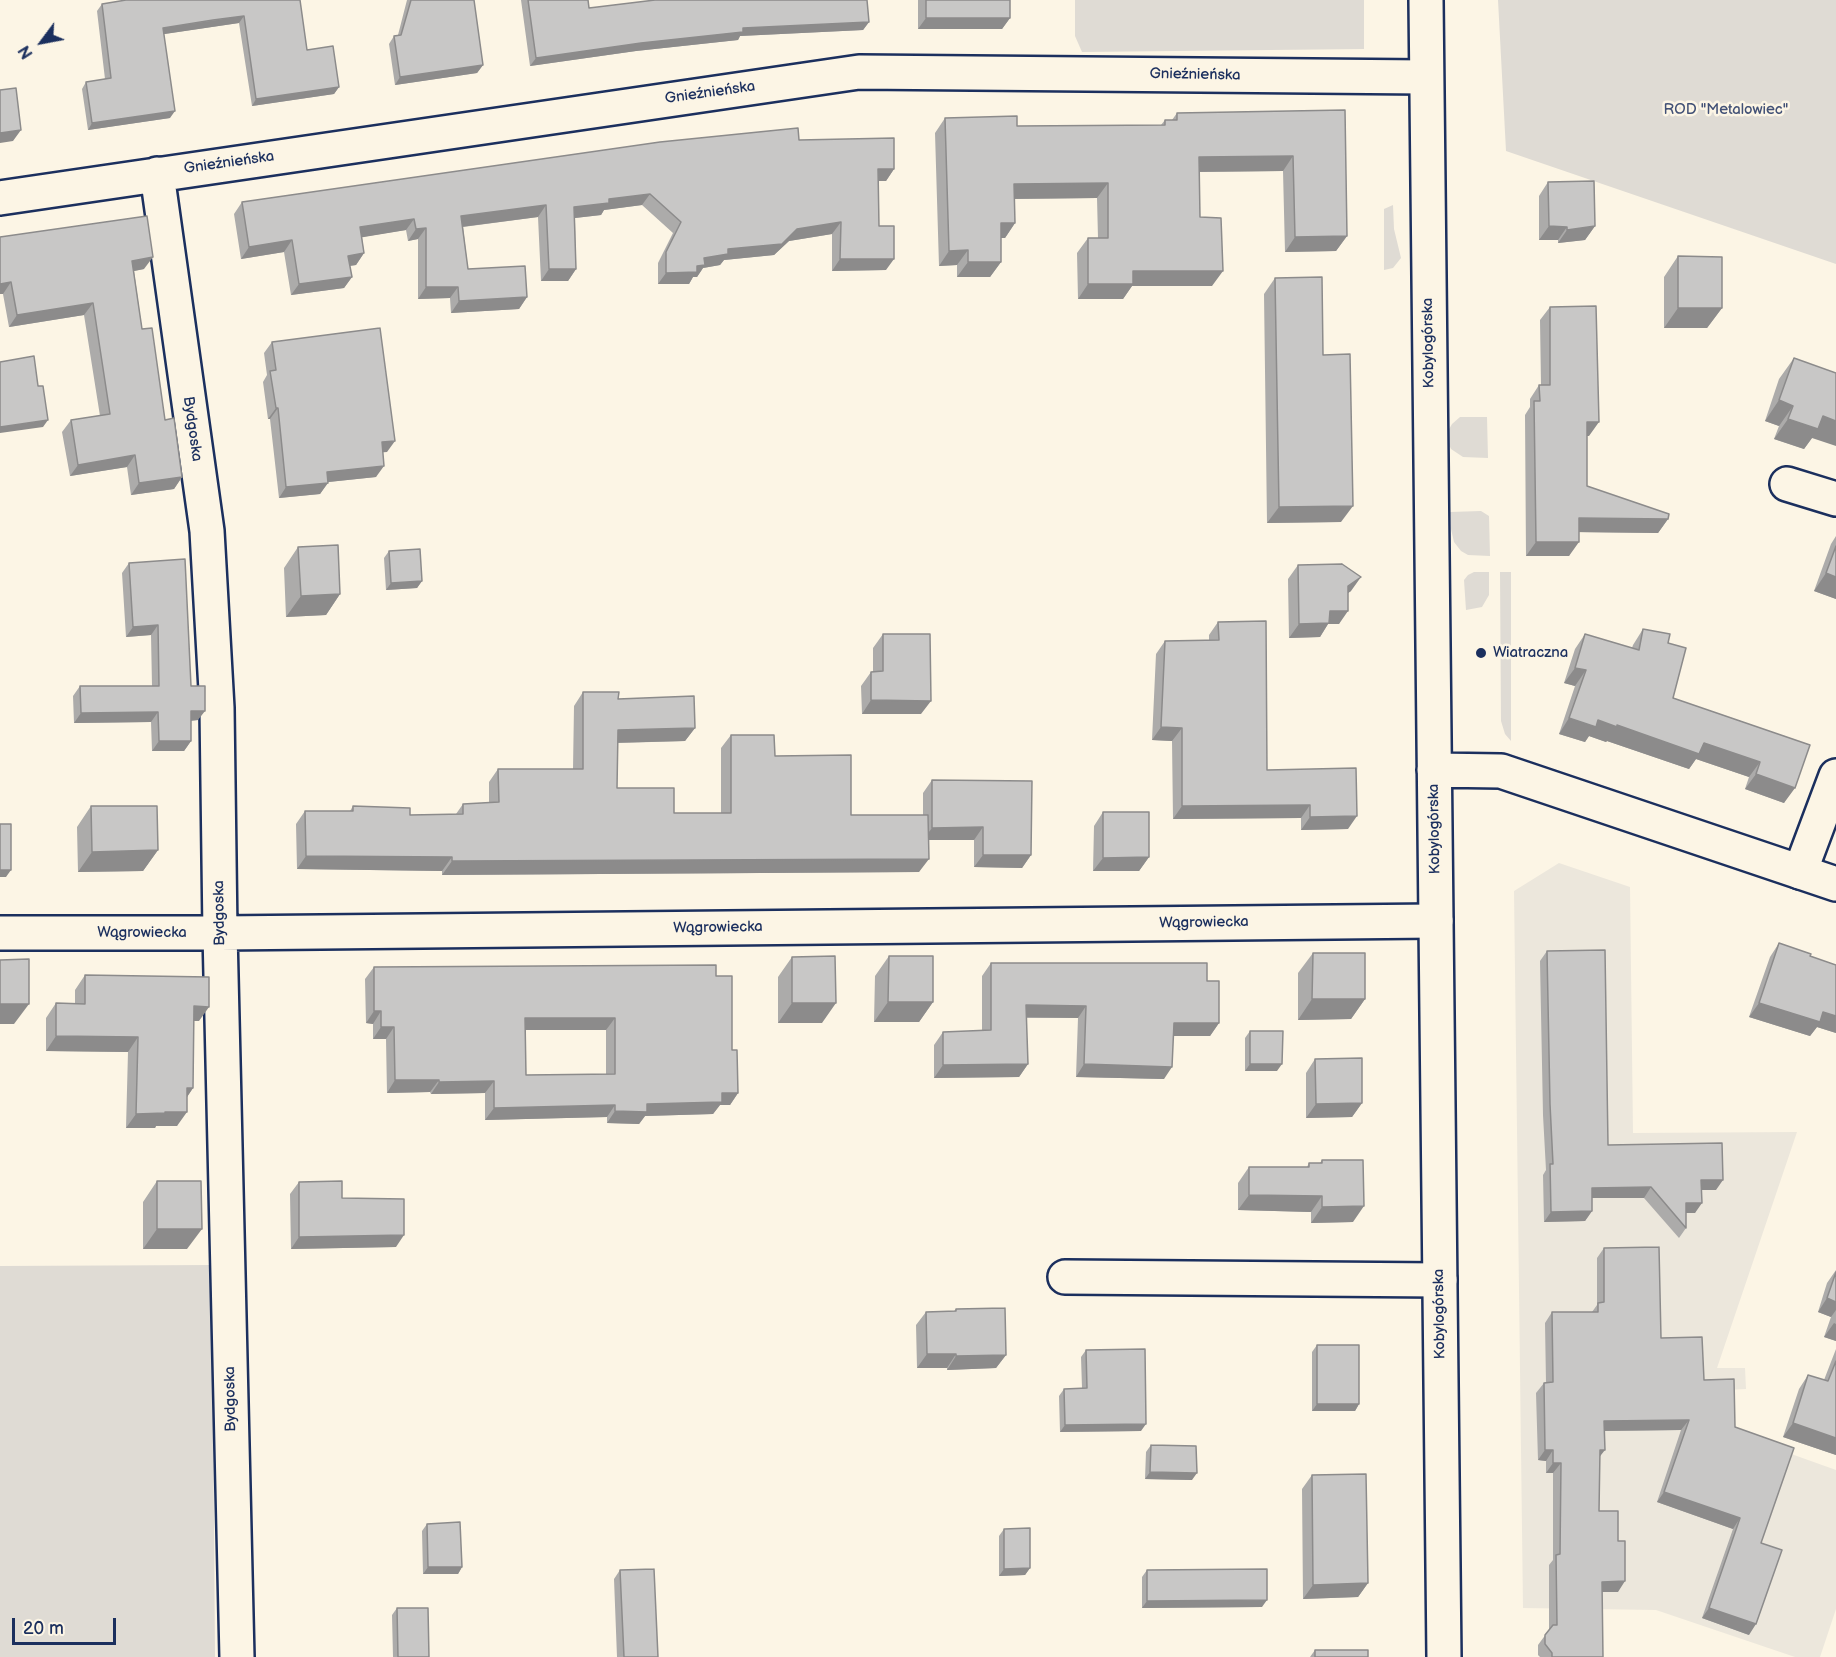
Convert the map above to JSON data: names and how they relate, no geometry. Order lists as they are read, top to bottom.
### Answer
{
  "streets": {
    "street": [
      "Gnieźnieńska",
      "Kobylogórska",
      "Bydgoska",
      "Wągrowiecka"
    ]
  },
  "crossings": [
    ["Gnieźnieńska", "Kobylogórska"],
    ["Gnieźnieńska", "Bydgoska"],
    ["Kobylogórska", "Wągrowiecka"],
    ["Bydgoska", "Wągrowiecka"]
  ],
  "parks": ["ROD \"Metalowiec\""],
  "places": ["Wiatraczna"],
  "scale_bar": "20 m",
  "north": "bottom left"
}
